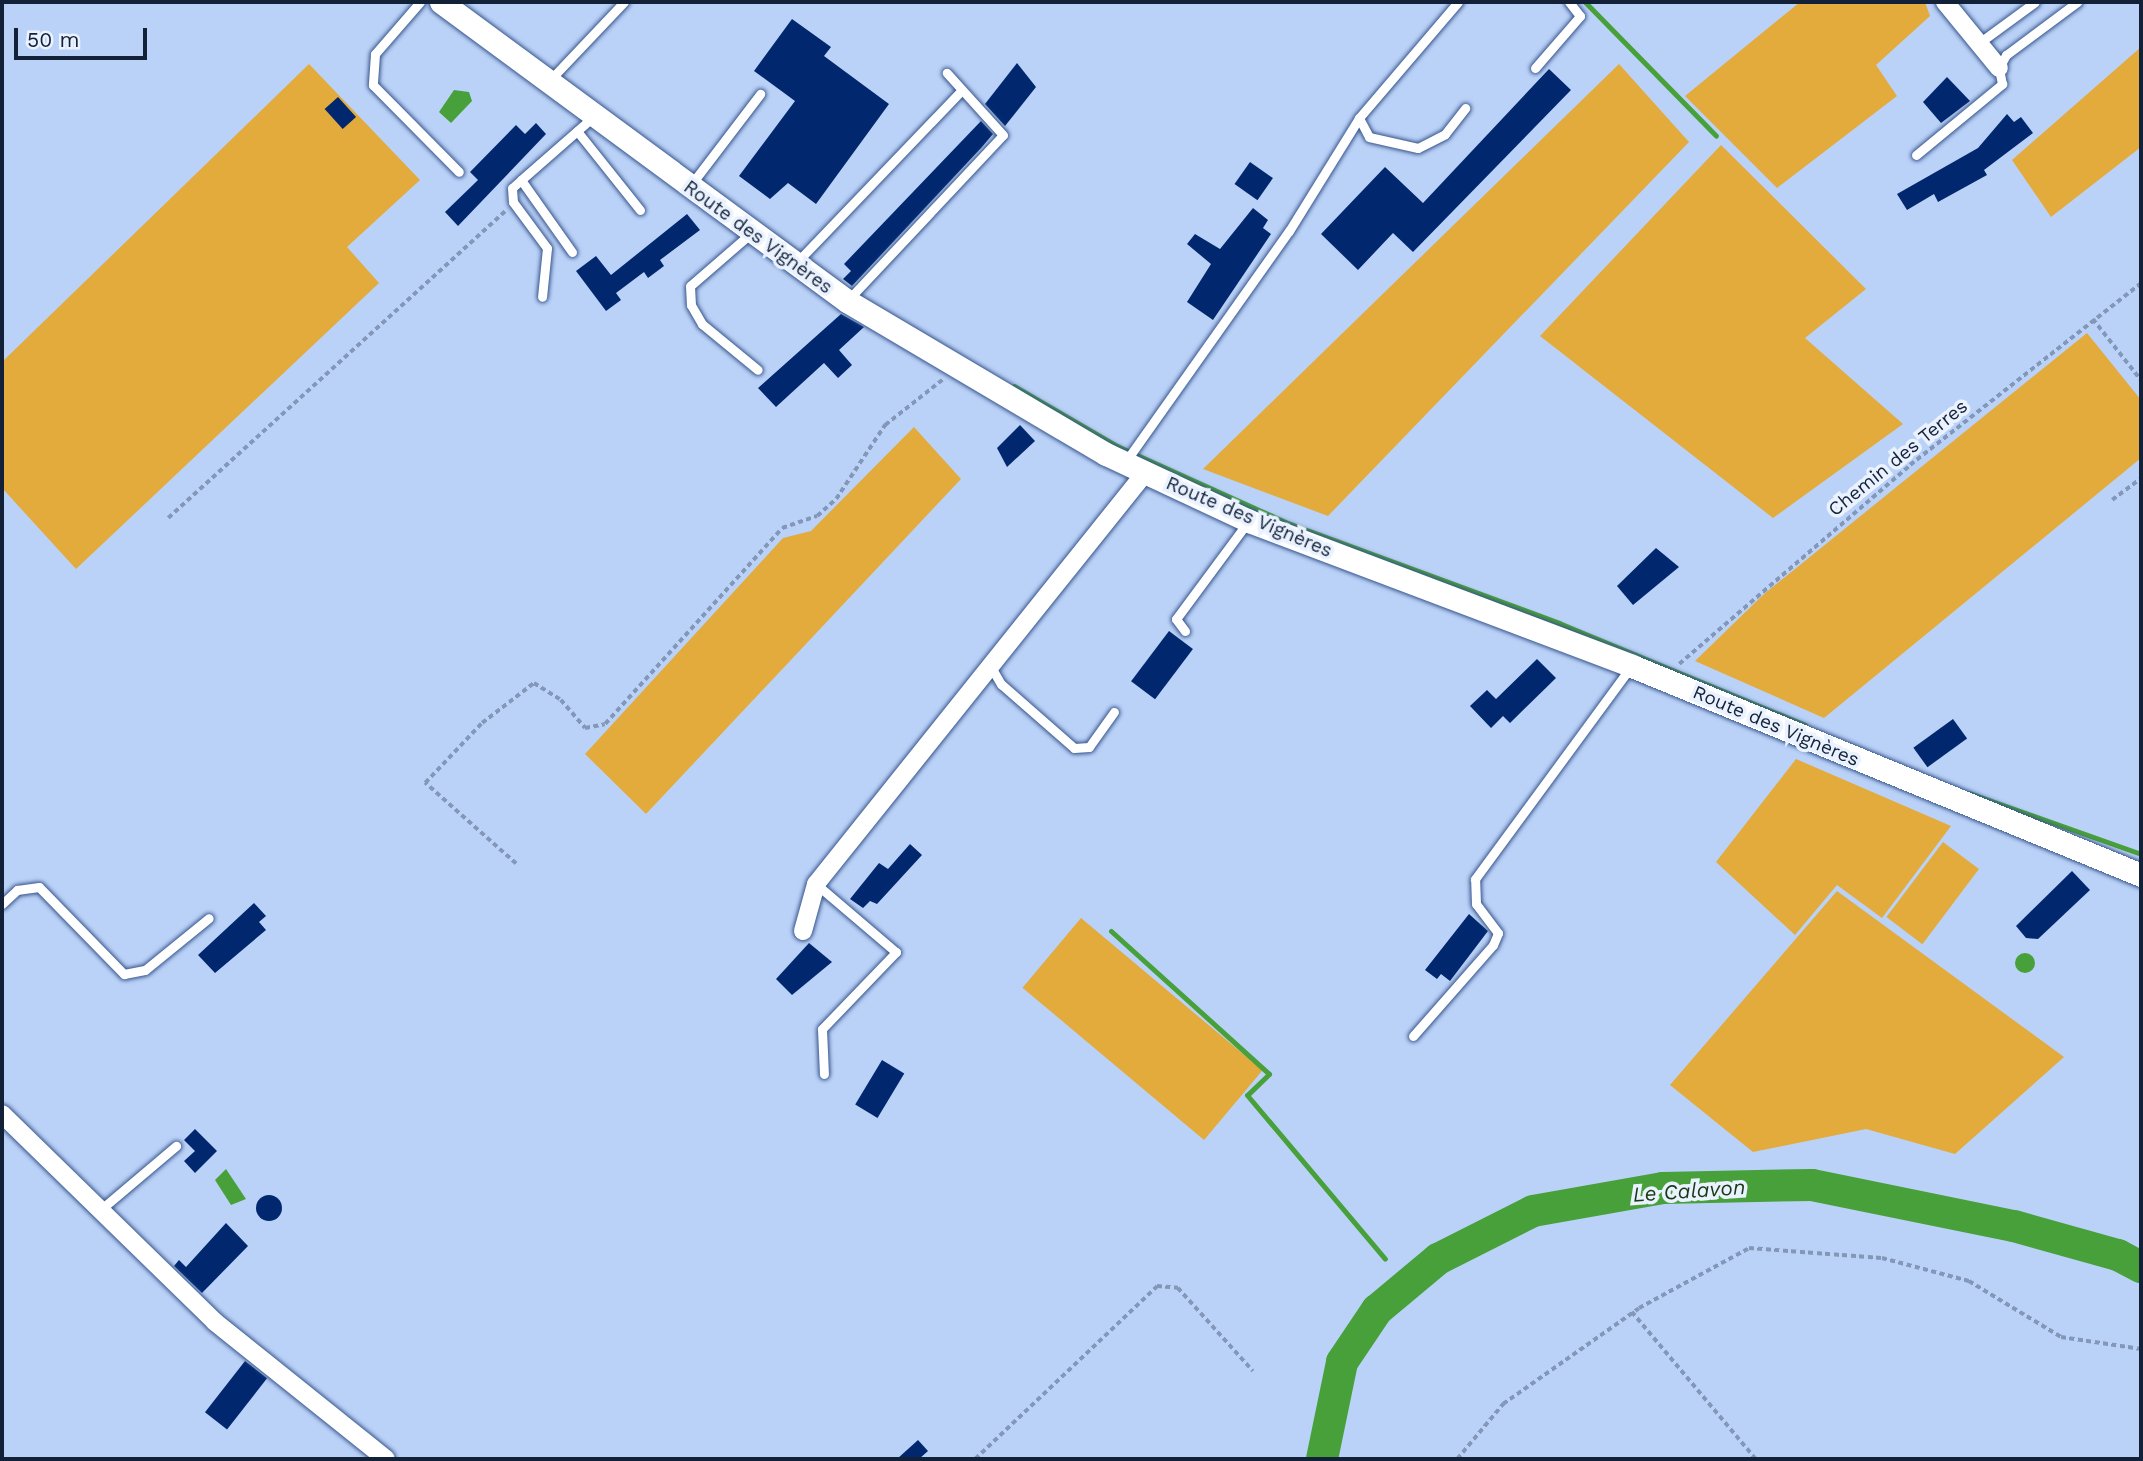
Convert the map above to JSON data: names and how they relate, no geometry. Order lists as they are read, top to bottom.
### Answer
{
  "streets": {
    "street": ["Route des Vignères"],
    "path": ["Chemin des Terres"]
  },
  "water": ["Le Calavon"],
  "scale_bar": "50 m"
}
